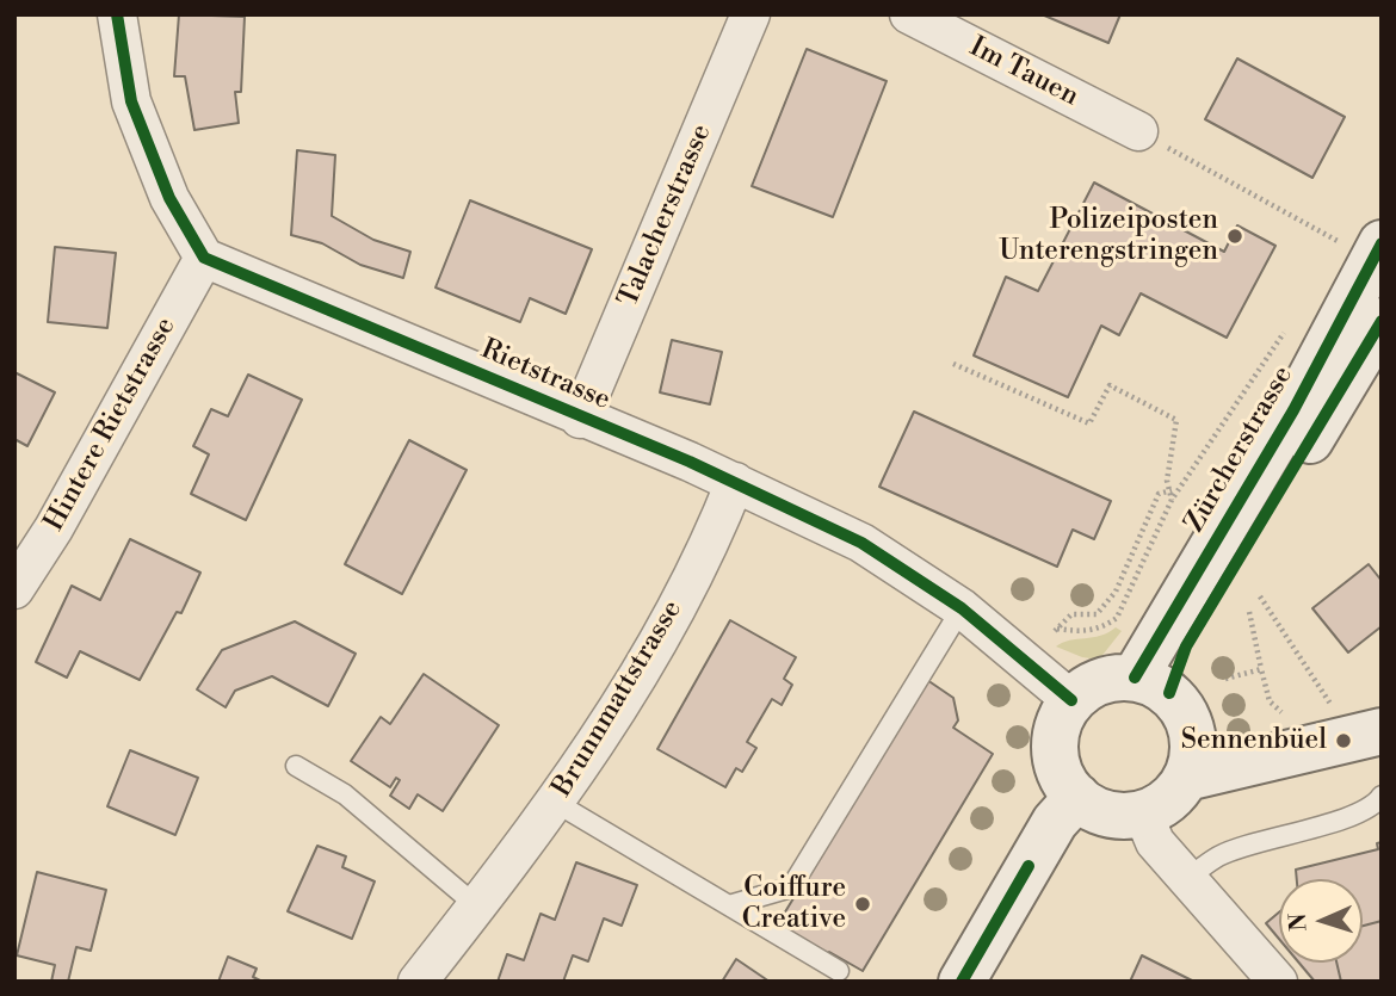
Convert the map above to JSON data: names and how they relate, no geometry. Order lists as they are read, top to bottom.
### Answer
{
  "streets": {
    "main road": ["Zürcherstrasse"],
    "street": [
      "Im Tauen",
      "Talacherstrasse",
      "Rietstrasse",
      "Hintere Rietstrasse",
      "Brunnmattstrasse"
    ]
  },
  "crossings": [
    ["Talacherstrasse", "Rietstrasse"],
    ["Rietstrasse", "Hintere Rietstrasse"],
    ["Rietstrasse", "Zürcherstrasse"],
    ["Rietstrasse", "Brunnmattstrasse"]
  ],
  "places": ["Polizeiposten Unterengstringen", "Sennenbüel", "Coiffure Creative"],
  "north": "left"
}
